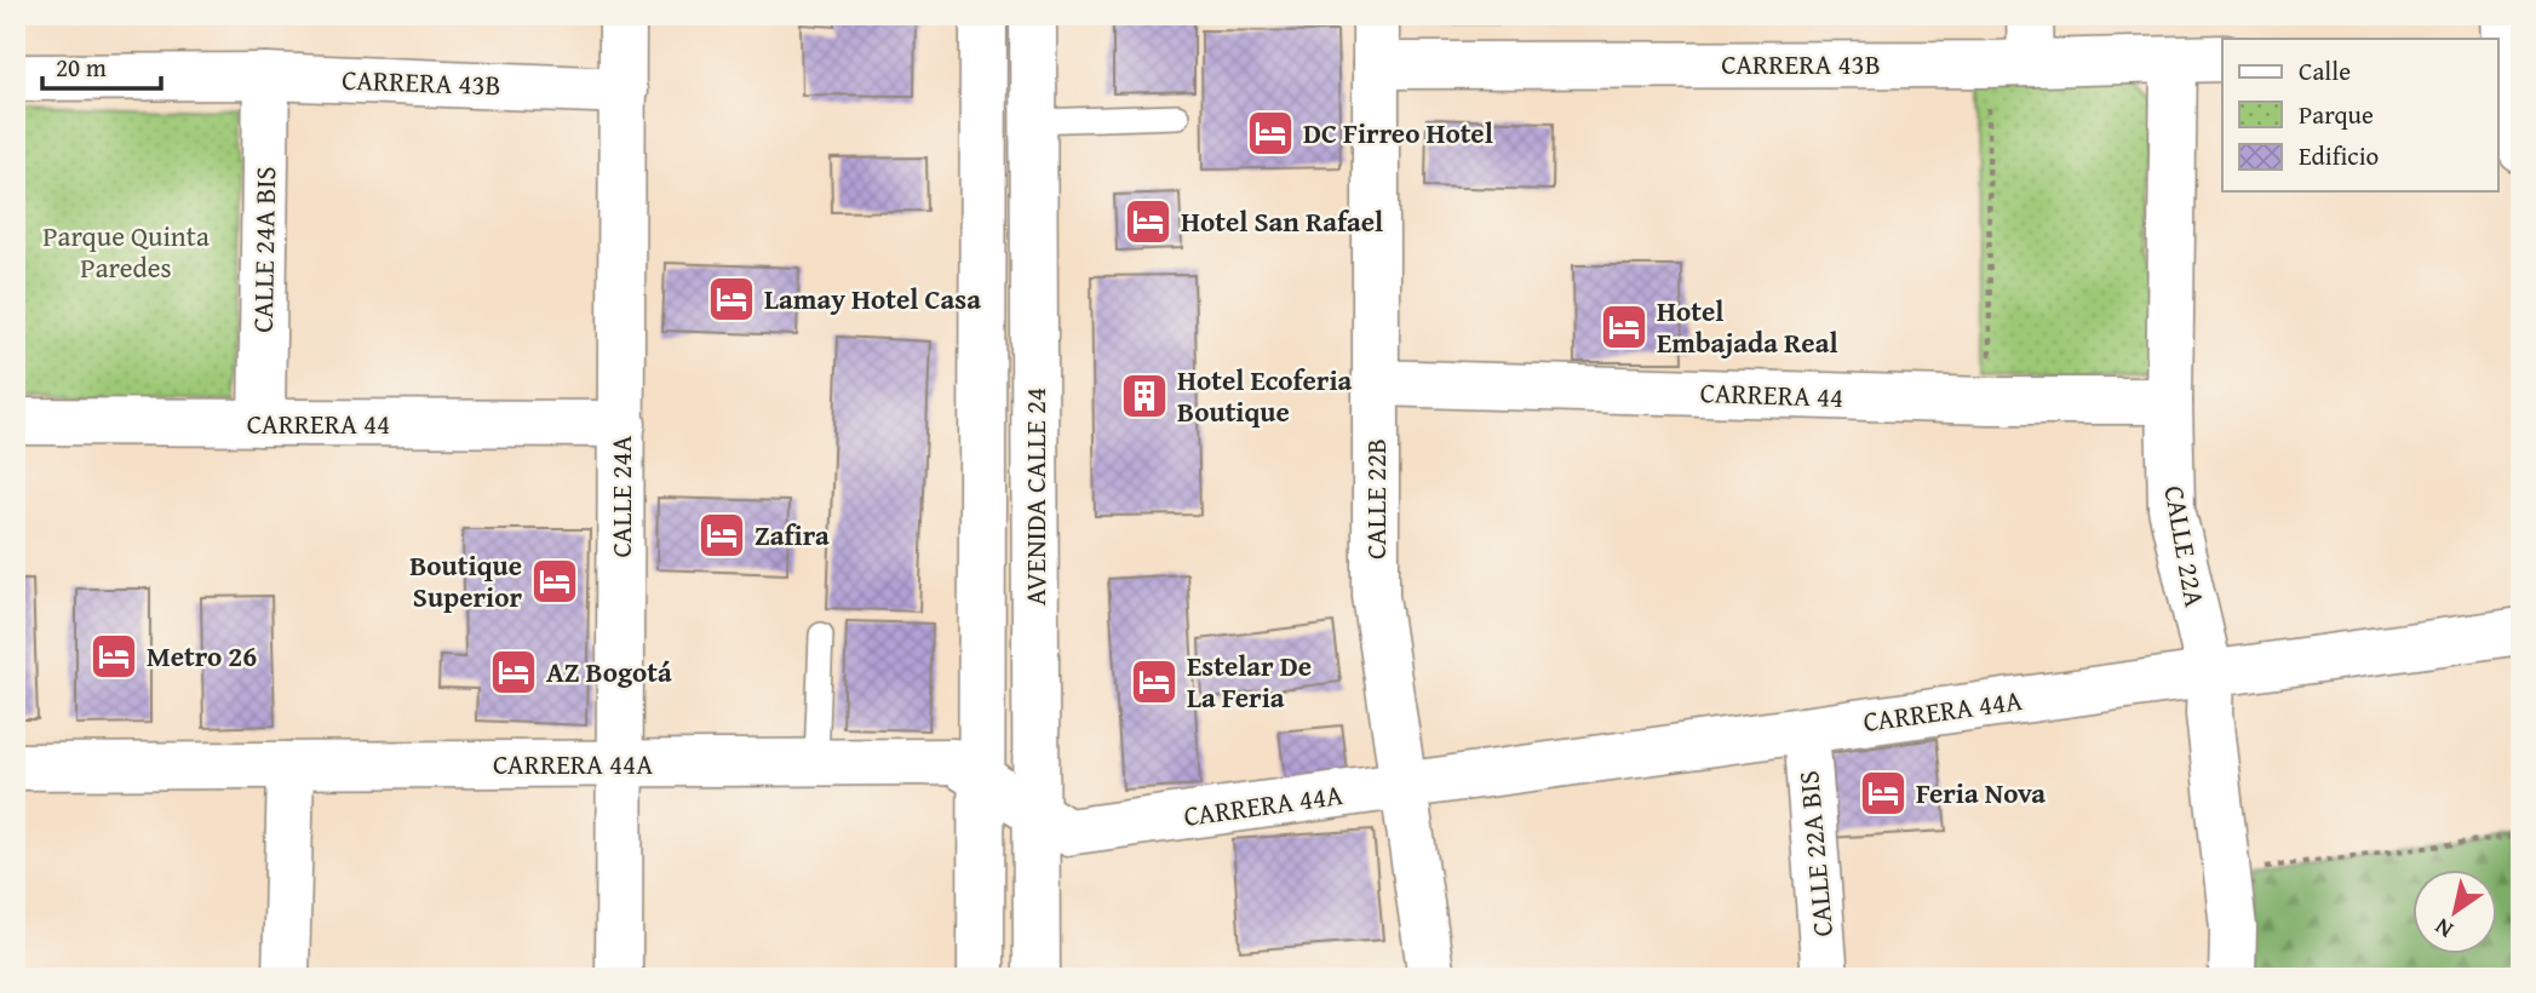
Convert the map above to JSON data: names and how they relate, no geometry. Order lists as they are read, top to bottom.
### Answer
{
  "streets": {
    "street": [
      "CARRERA 43B",
      "CALLE 24A BIS",
      "CARRERA 44",
      "CALLE 24A",
      "AVENIDA CALLE 24",
      "CALLE 22B",
      "CALLE 22A",
      "CARRERA 44A",
      "CALLE 22A BIS"
    ]
  },
  "crossings": [
    ["CARRERA 43B", "CALLE 24A BIS"],
    ["CARRERA 43B", "CALLE 24A"],
    ["CARRERA 43B", "CALLE 22B"],
    ["CARRERA 43B", "CALLE 22A"],
    ["CALLE 24A BIS", "CARRERA 44"],
    ["CARRERA 44", "CALLE 24A"],
    ["CARRERA 44", "CALLE 22B"],
    ["CARRERA 44", "CALLE 22A"],
    ["CALLE 24A", "CARRERA 44A"],
    ["AVENIDA CALLE 24", "CARRERA 44A"],
    ["CALLE 22B", "CARRERA 44A"],
    ["CALLE 22A", "CARRERA 44A"],
    ["CARRERA 44A", "CALLE 22A BIS"]
  ],
  "parks": ["Parque Quinta Paredes"],
  "places": {
    "hotel": [
      "DC Firreo Hotel",
      "Hotel San Rafael",
      "Lamay Hotel Casa",
      "Hotel Embajada Real",
      "Zafira",
      "Boutique Superior",
      "Metro 26",
      "AZ Bogotá",
      "Estelar De La Feria",
      "Feria Nova"
    ],
    "building": ["Hotel Ecoferia Boutique"]
  },
  "legend": ["Calle", "Parque", "Edificio"],
  "scale_bar": "20 m",
  "north": "bottom left"
}
